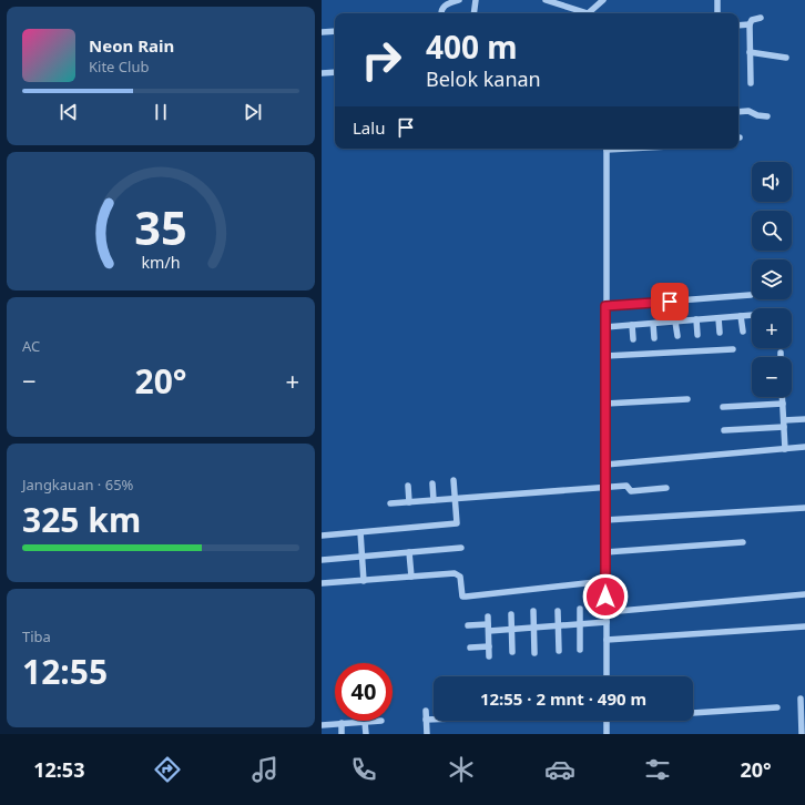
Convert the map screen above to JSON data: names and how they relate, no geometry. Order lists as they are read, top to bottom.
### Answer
{
  "page": {
    "turn": ["400 m", "Belok kanan"],
    "song": ["Neon Rain", "Kite Club"],
    "then": "Lalu",
    "map_buttons": ["+", "−"],
    "tile": [
      "AC",
      ["Jangkauan · 65%", "325 km"],
      ["Tiba", "12:55"]
    ],
    "heat": ["−", "20°", "+"],
    "limit": "40",
    "trip": "12:55 · 2 mnt · 490 m",
    "tabs": ["12:53", "20°"],
    "gauge": ["35", "km/h"]
  }
}
